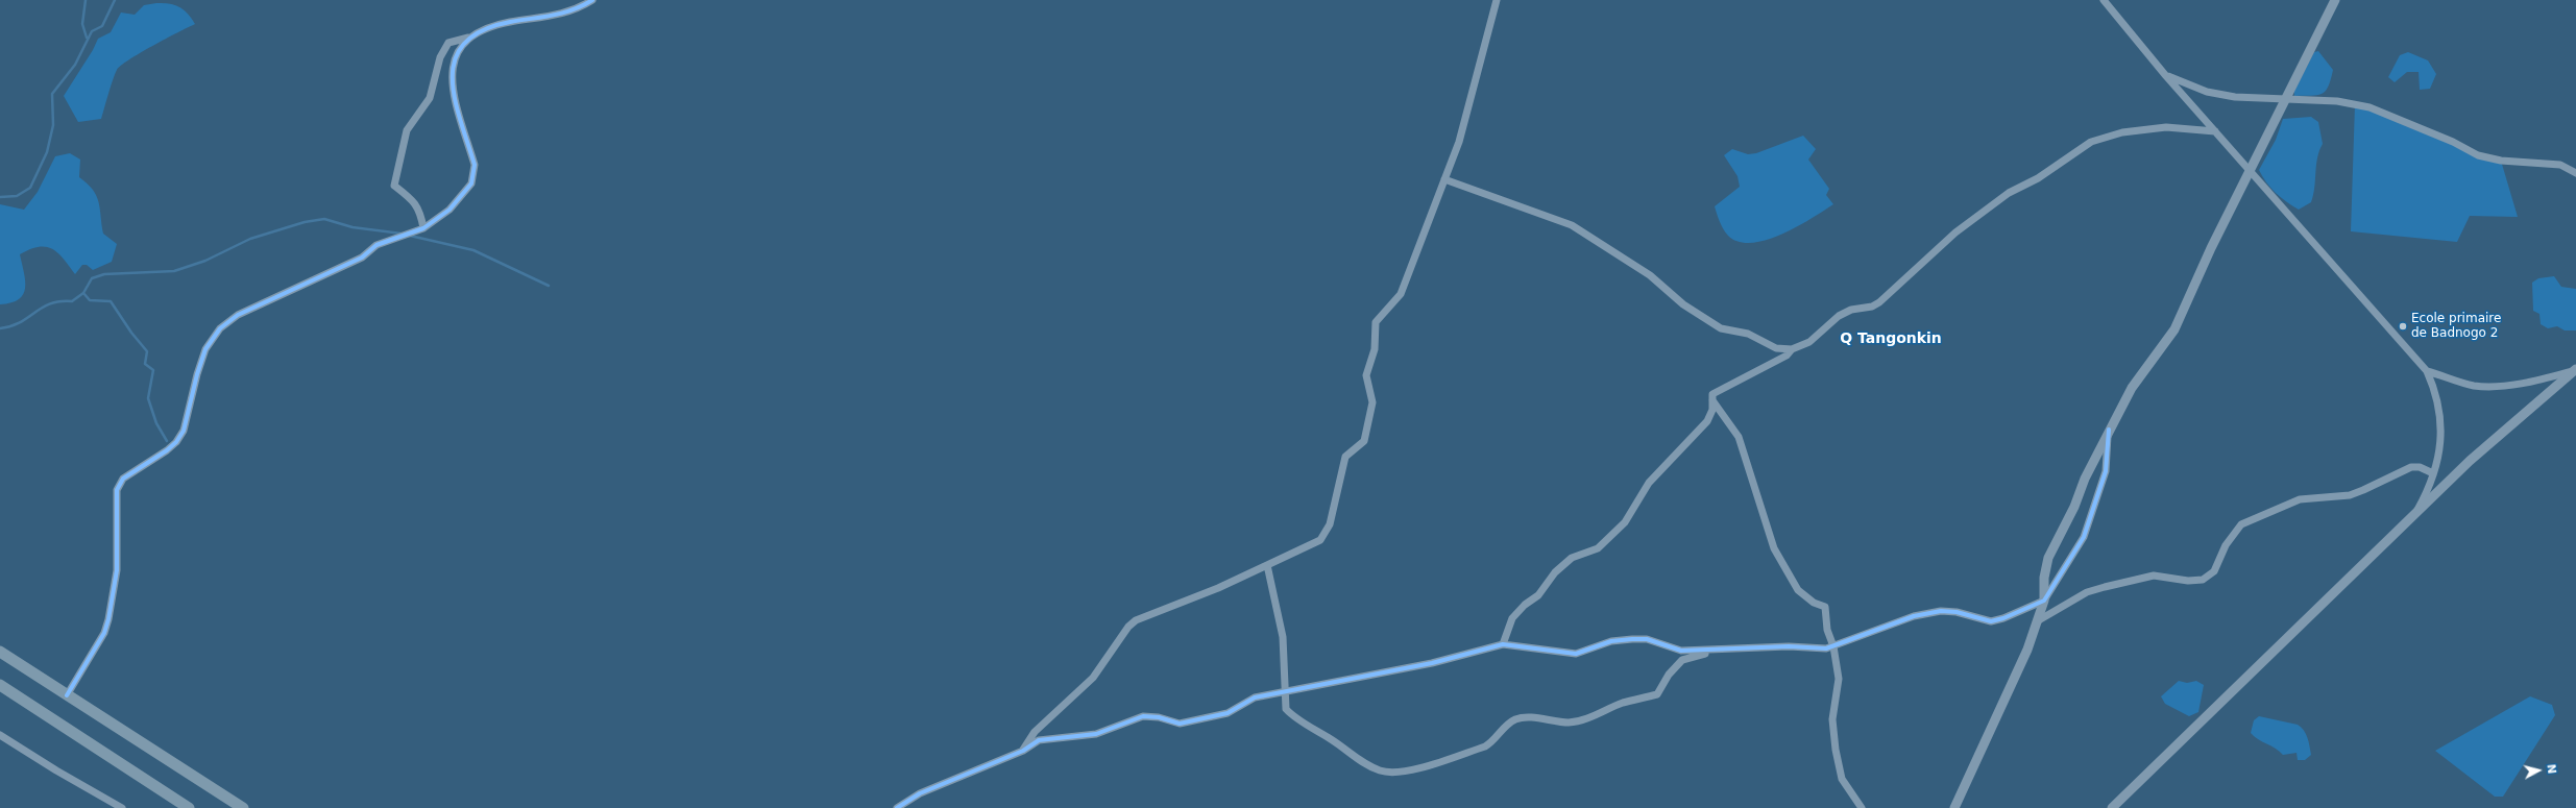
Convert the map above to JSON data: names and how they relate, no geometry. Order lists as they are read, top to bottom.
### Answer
{
  "districts": ["Q Tangonkin"],
  "places": ["Ecole primaire de Badnogo 2"],
  "north": "right"
}
